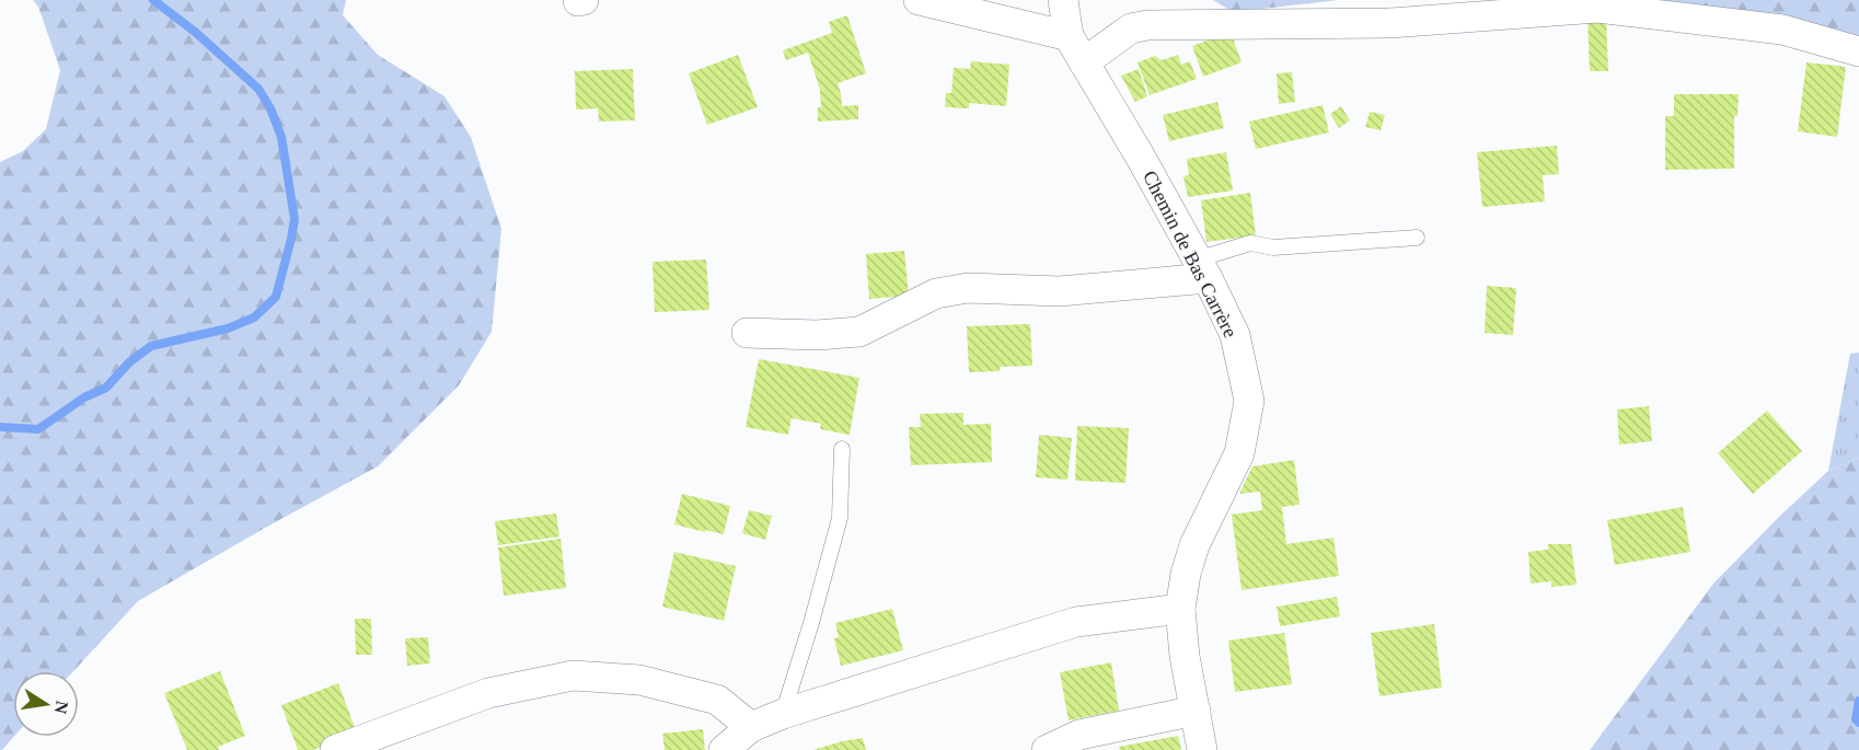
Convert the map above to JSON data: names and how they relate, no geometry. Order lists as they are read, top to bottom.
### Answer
{
  "streets": {
    "street": ["Chemin de Bas Carrère"]
  },
  "north": "right"
}
